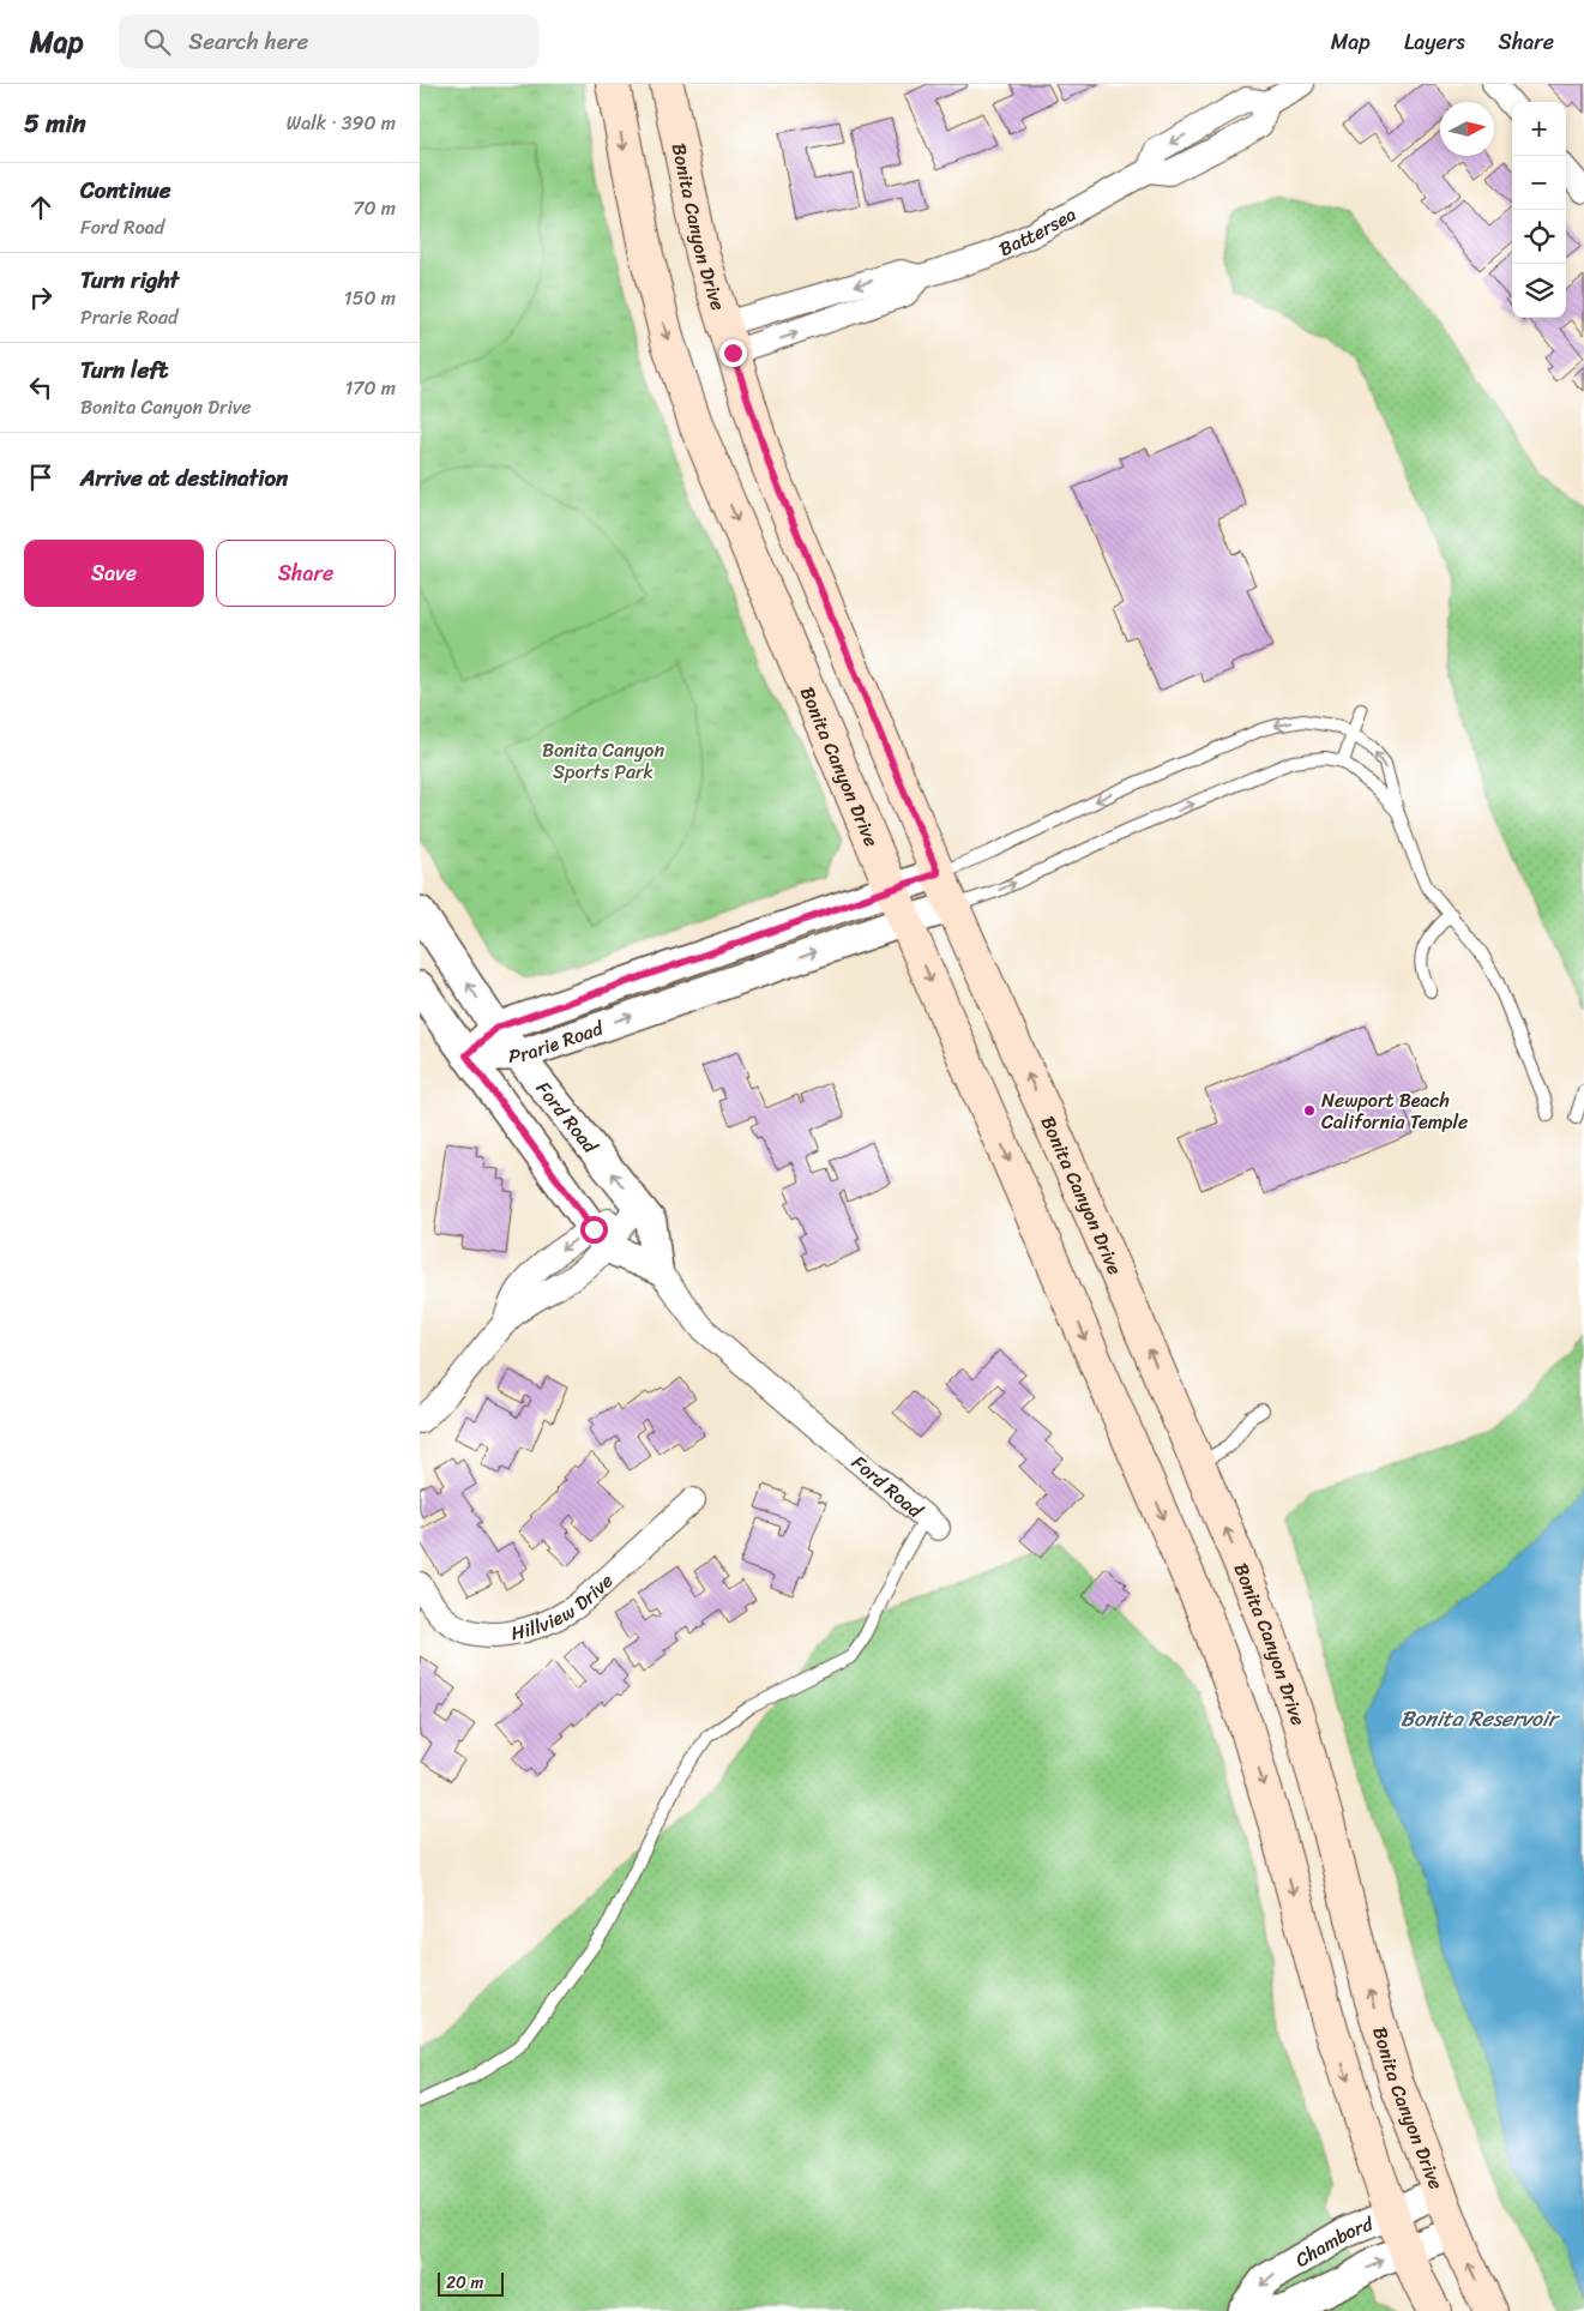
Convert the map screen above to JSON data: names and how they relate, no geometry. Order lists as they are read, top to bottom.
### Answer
{
  "streets": {
    "main road": ["Bonita Canyon Drive"],
    "street": [
      "Battersea",
      "Prarie Road",
      "Ford Road",
      "Hillview Drive",
      "Chambord"
    ]
  },
  "crossings": [
    ["Bonita Canyon Drive", "Battersea"],
    ["Bonita Canyon Drive", "Prarie Road"],
    ["Bonita Canyon Drive", "Chambord"],
    ["Prarie Road", "Ford Road"]
  ],
  "water": ["Bonita Reservoir"],
  "parks": ["Bonita Canyon Sports Park"],
  "places": ["Newport Beach California Temple"],
  "scale_bar": "20 m",
  "north": "right",
  "page": {
    "header": "Map",
    "search": "Search here",
    "nav": ["Map", "Layers", "Share"],
    "heading": ["5 min", "Walk · 390 m"],
    "map_buttons": ["+", "−"],
    "list": [
      ["Continue", "Ford Road", "70 m"],
      ["Turn right", "Prarie Road", "150 m"],
      ["Turn left", "Bonita Canyon Drive", "170 m"],
      "Arrive at destination"
    ],
    "buttons": ["Save", "Share"],
    "scale": "20 m"
  }
}
